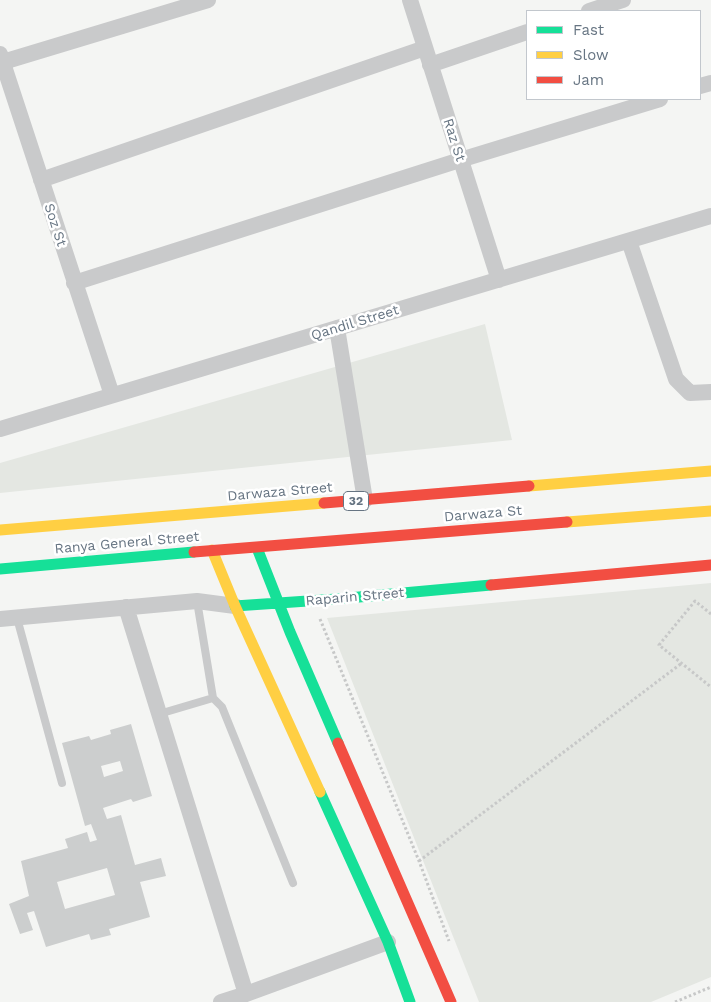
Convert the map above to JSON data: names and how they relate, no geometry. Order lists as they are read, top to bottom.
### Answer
{
  "streets": {
    "main road": [
      "Darwaza Street",
      "32",
      "Darwaza St",
      "Ranya General Street",
      "Raparin Street"
    ],
    "street": ["Raz St", "Soz St", "Qandil Street"]
  },
  "crossings": [
    ["Raz St", "Qandil Street"],
    ["Soz St", "Qandil Street"],
    ["Darwaza St", "Ranya General Street"]
  ],
  "legend": ["Fast", "Slow", "Jam"]
}
